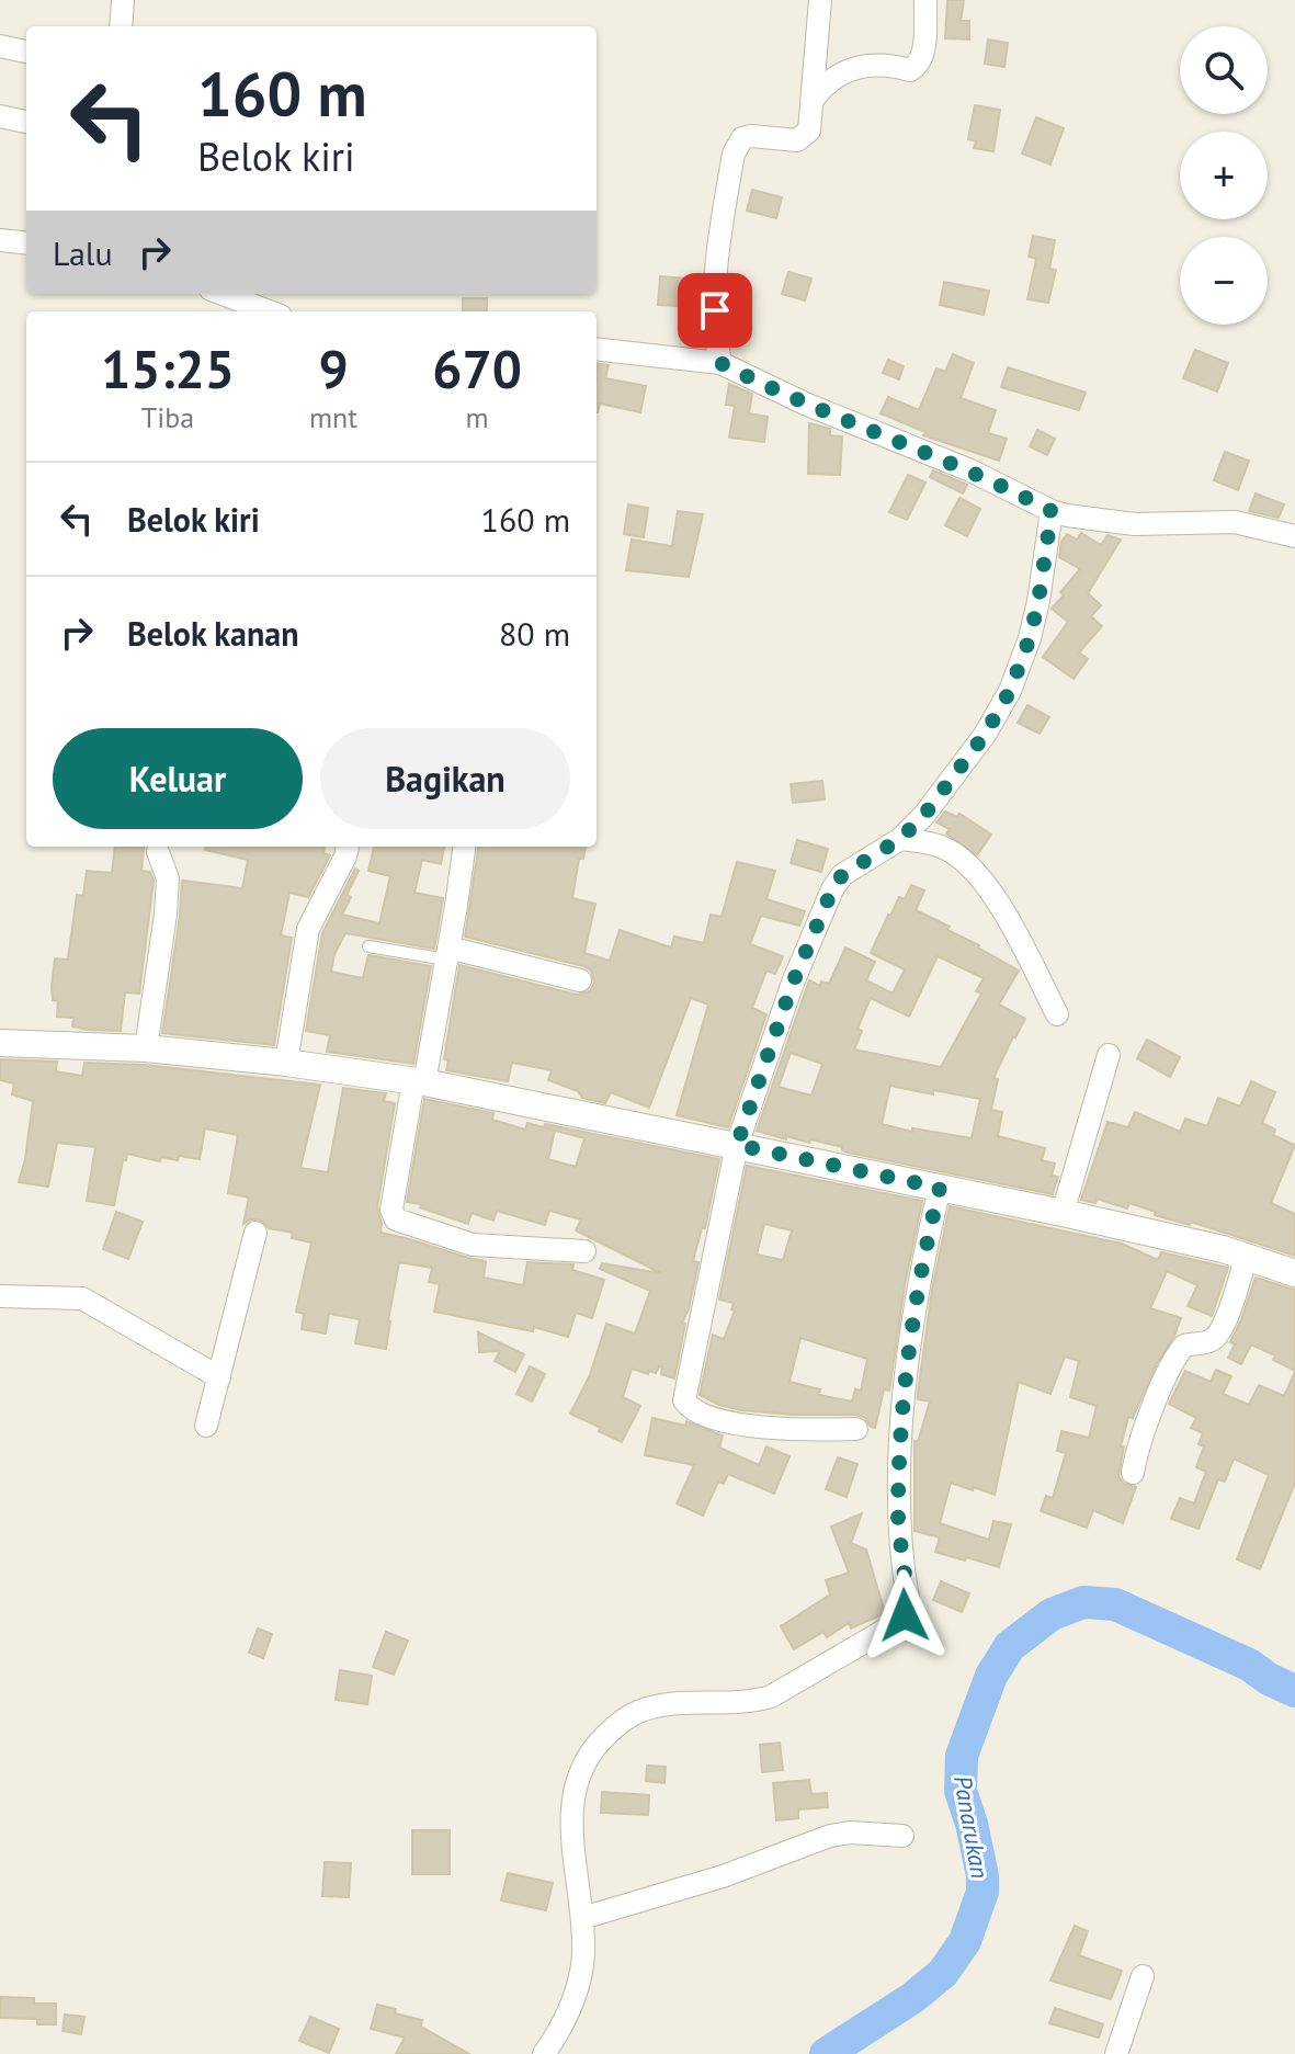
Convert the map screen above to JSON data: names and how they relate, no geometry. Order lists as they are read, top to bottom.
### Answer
{
  "water": ["Panarukan"],
  "page": {
    "map_buttons": ["+", "−"],
    "turn": ["160 m", "Belok kiri"],
    "then": "Lalu",
    "eta": [
      "15:25",
      "Tiba",
      "9",
      "mnt",
      "670",
      "m"
    ],
    "list": [
      {
        "name": "Belok kiri",
        "value": "160 m"
      },
      {
        "name": "Belok kanan",
        "value": "80 m"
      }
    ],
    "buttons": ["Keluar", "Bagikan"]
  }
}
